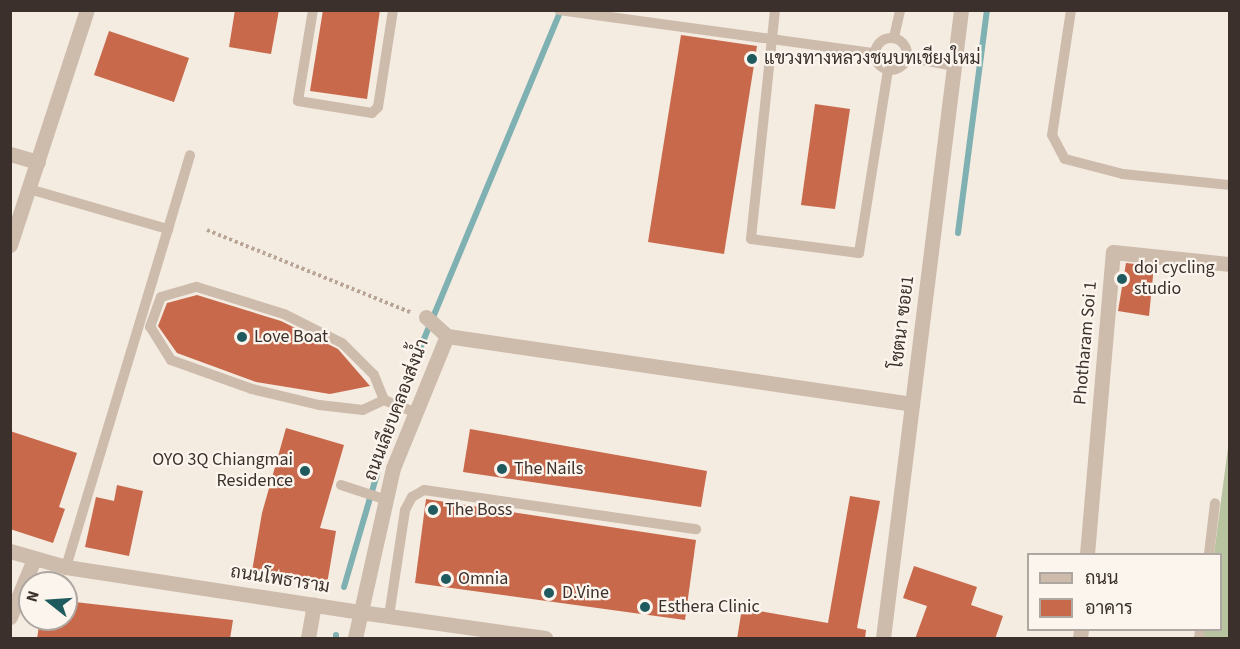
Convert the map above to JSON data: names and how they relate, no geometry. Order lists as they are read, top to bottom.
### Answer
{
  "streets": {
    "street": [
      "โชตนา ซอย1",
      "Photharam Soi 1",
      "ถนนเลียบคลองส่งน้ำ",
      "ถนนโพธาราม"
    ]
  },
  "crossings": [
    ["ถนนเลียบคลองส่งน้ำ", "ถนนโพธาราม"]
  ],
  "places": [
    "แขวงทางหลวงชนบทเชียงใหม่",
    "doi cycling studio",
    "Love Boat",
    "The Nails",
    "OYO 3Q Chiangmai Residence",
    "The Boss",
    "Omnia",
    "D.Vine",
    "Esthera Clinic"
  ],
  "legend": ["ถนน", "อาคาร"],
  "north": "left"
}
